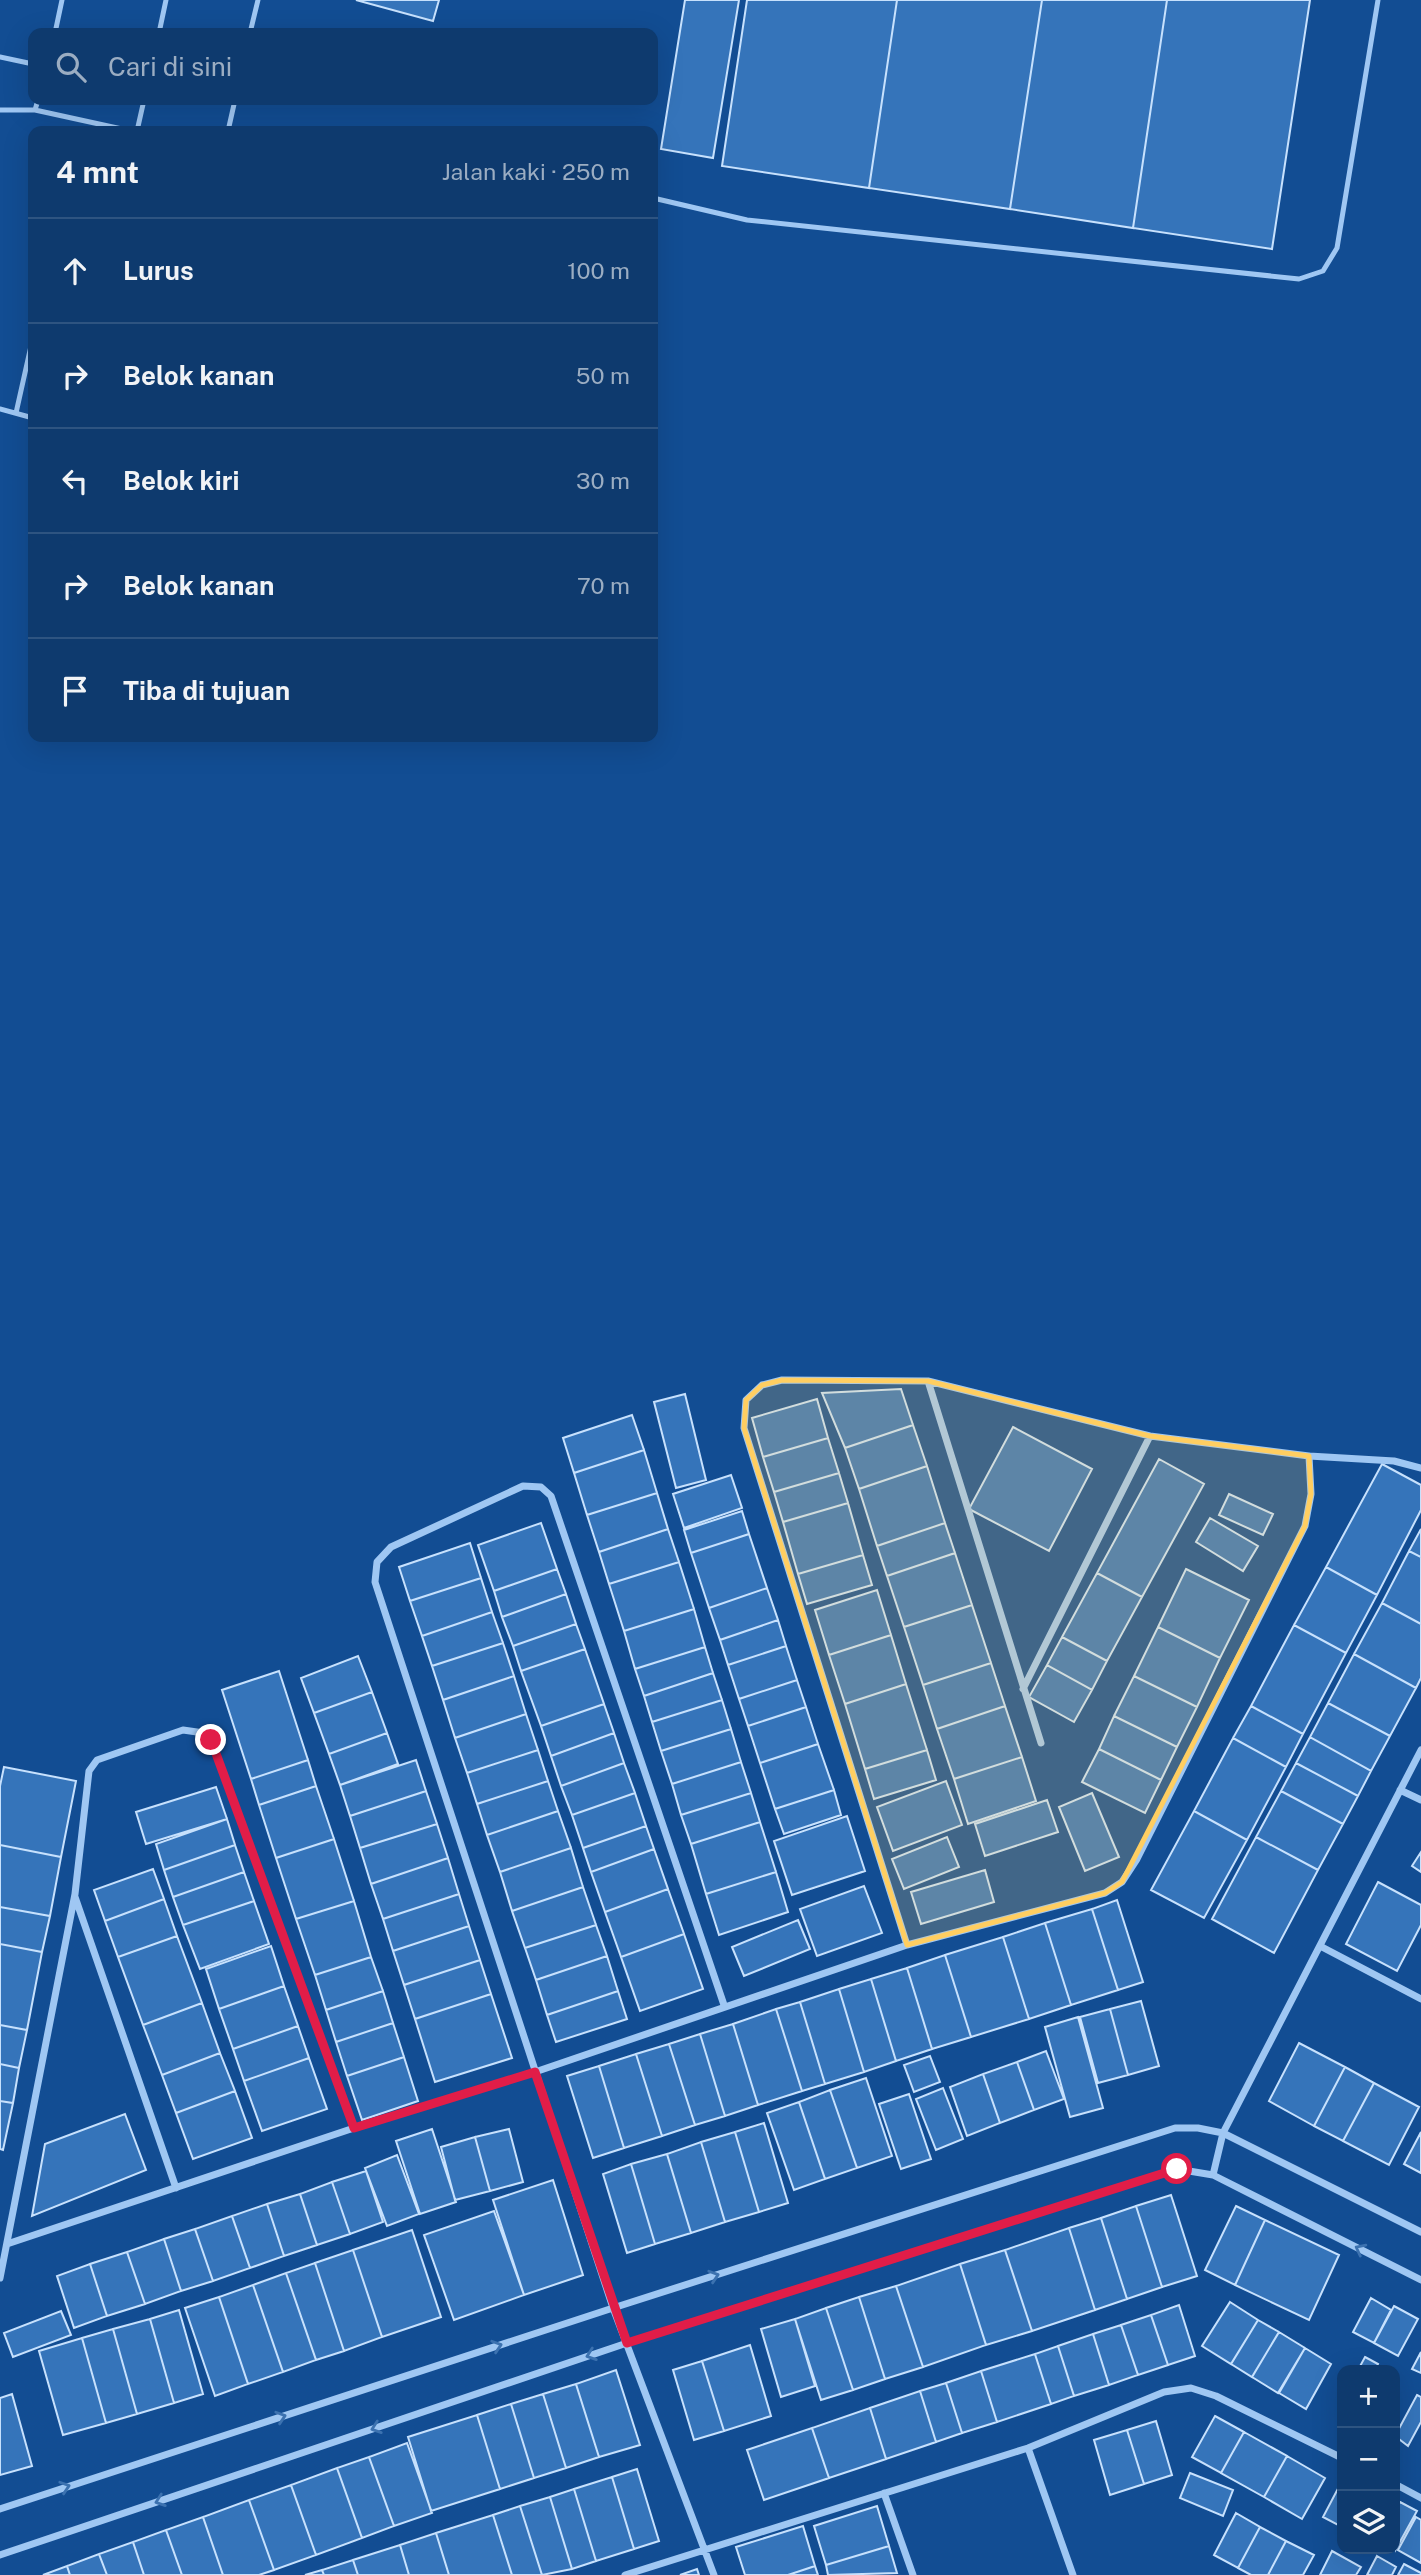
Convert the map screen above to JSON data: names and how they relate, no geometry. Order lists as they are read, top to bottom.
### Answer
{
  "page": {
    "search": "Cari di sini",
    "heading": ["4 mnt", "Jalan kaki · 250 m"],
    "list": [
      ["Lurus", "100 m"],
      ["Belok kanan", "50 m"],
      ["Belok kiri", "30 m"],
      ["Belok kanan", "70 m"],
      "Tiba di tujuan"
    ],
    "map_buttons": ["+", "−"]
  }
}
